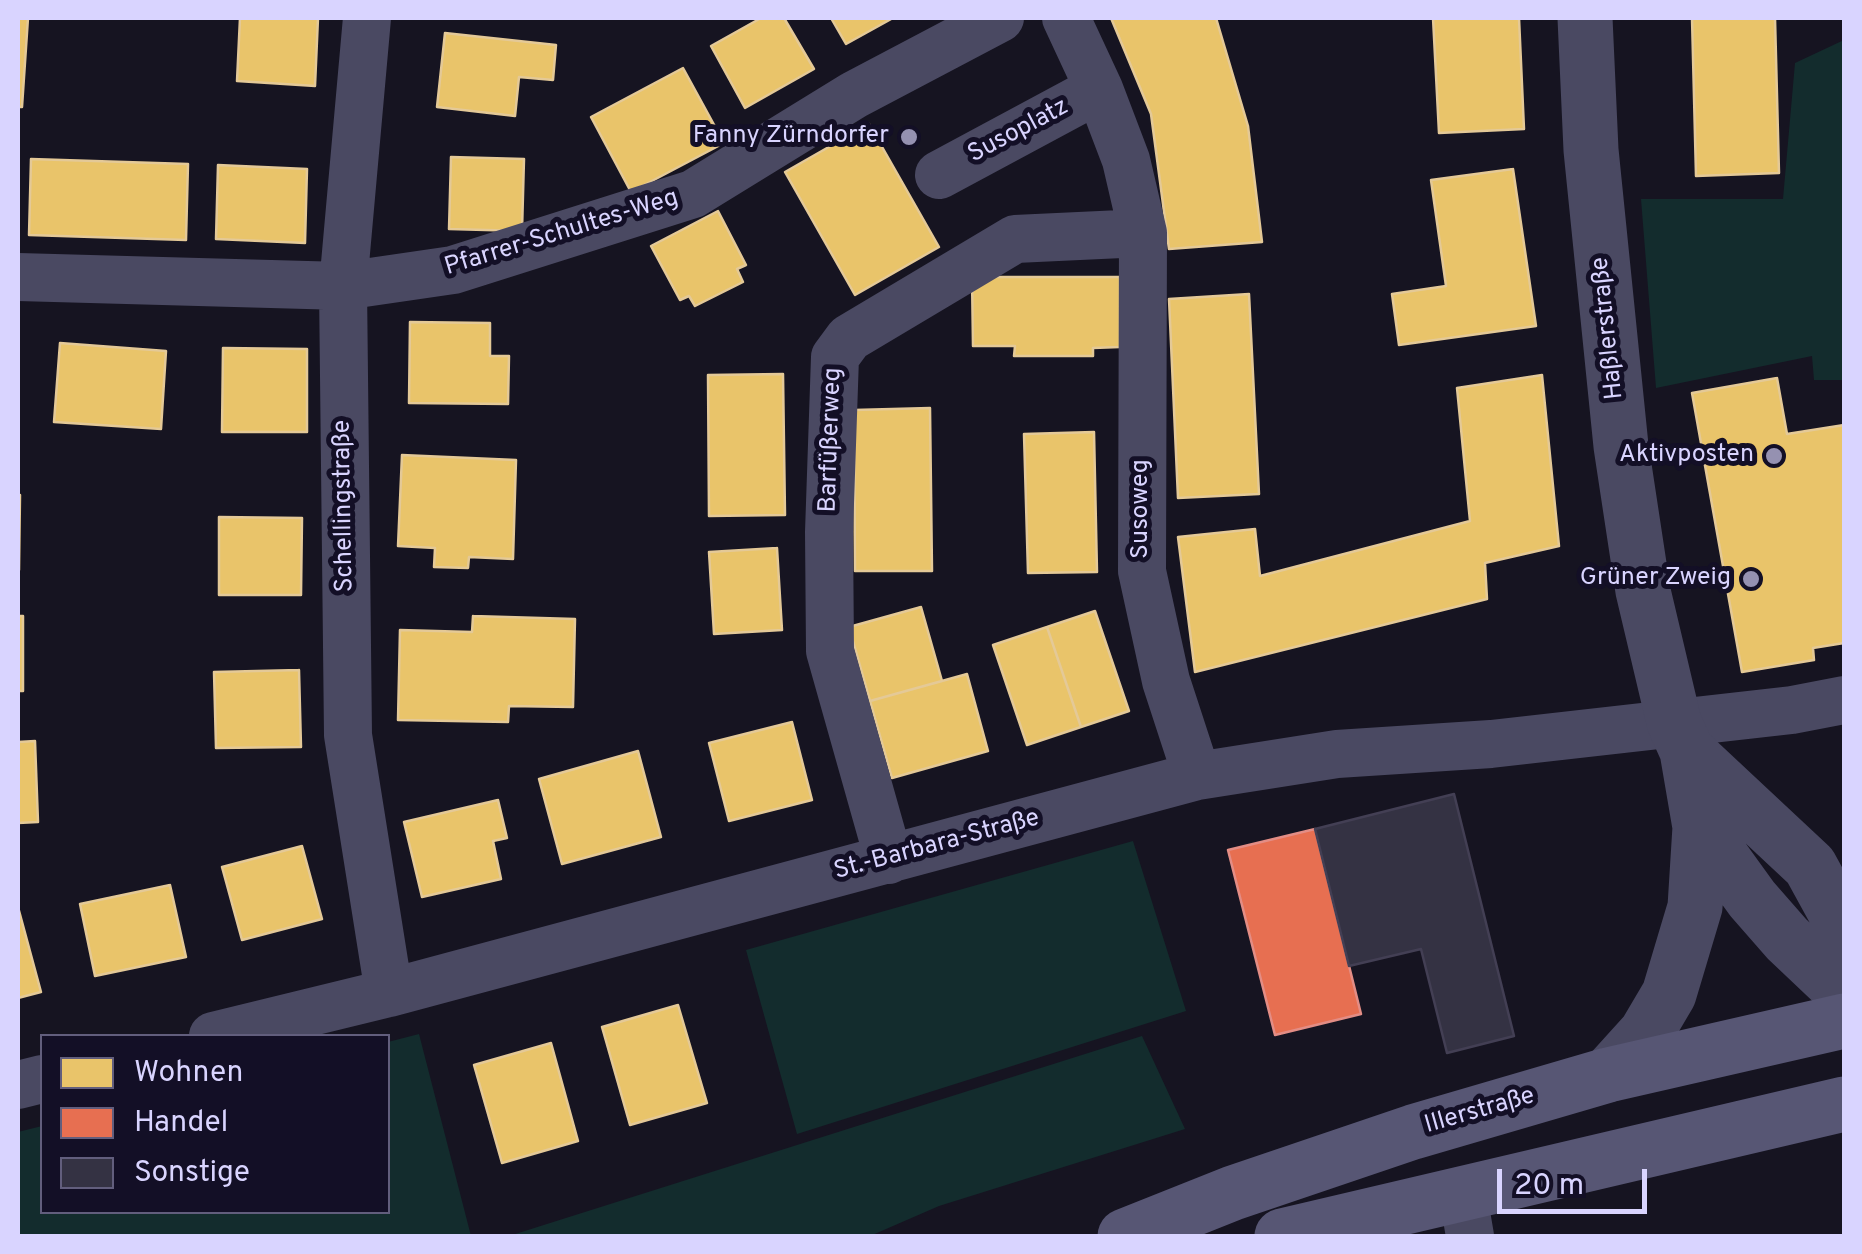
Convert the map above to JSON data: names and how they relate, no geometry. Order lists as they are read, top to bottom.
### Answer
{
  "streets": {
    "main road": ["Illerstraße"],
    "street": [
      "Susoplatz",
      "Pfarrer-Schultes-Weg",
      "Haßlerstraße",
      "Barfüßerweg",
      "Schellingstraße",
      "Susoweg",
      "St.-Barbara-Straße"
    ]
  },
  "crossings": [
    ["Susoplatz", "Barfüßerweg"],
    ["Susoplatz", "Susoweg"],
    ["Pfarrer-Schultes-Weg", "Schellingstraße"],
    ["Haßlerstraße", "St.-Barbara-Straße"],
    ["Barfüßerweg", "Susoweg"],
    ["Barfüßerweg", "St.-Barbara-Straße"],
    ["Schellingstraße", "St.-Barbara-Straße"],
    ["Susoweg", "St.-Barbara-Straße"]
  ],
  "places": ["Fanny Zürndorfer", "Aktivposten", "Grüner Zweig"],
  "legend": ["Wohnen", "Handel", "Sonstige"],
  "scale_bar": "20 m"
}
